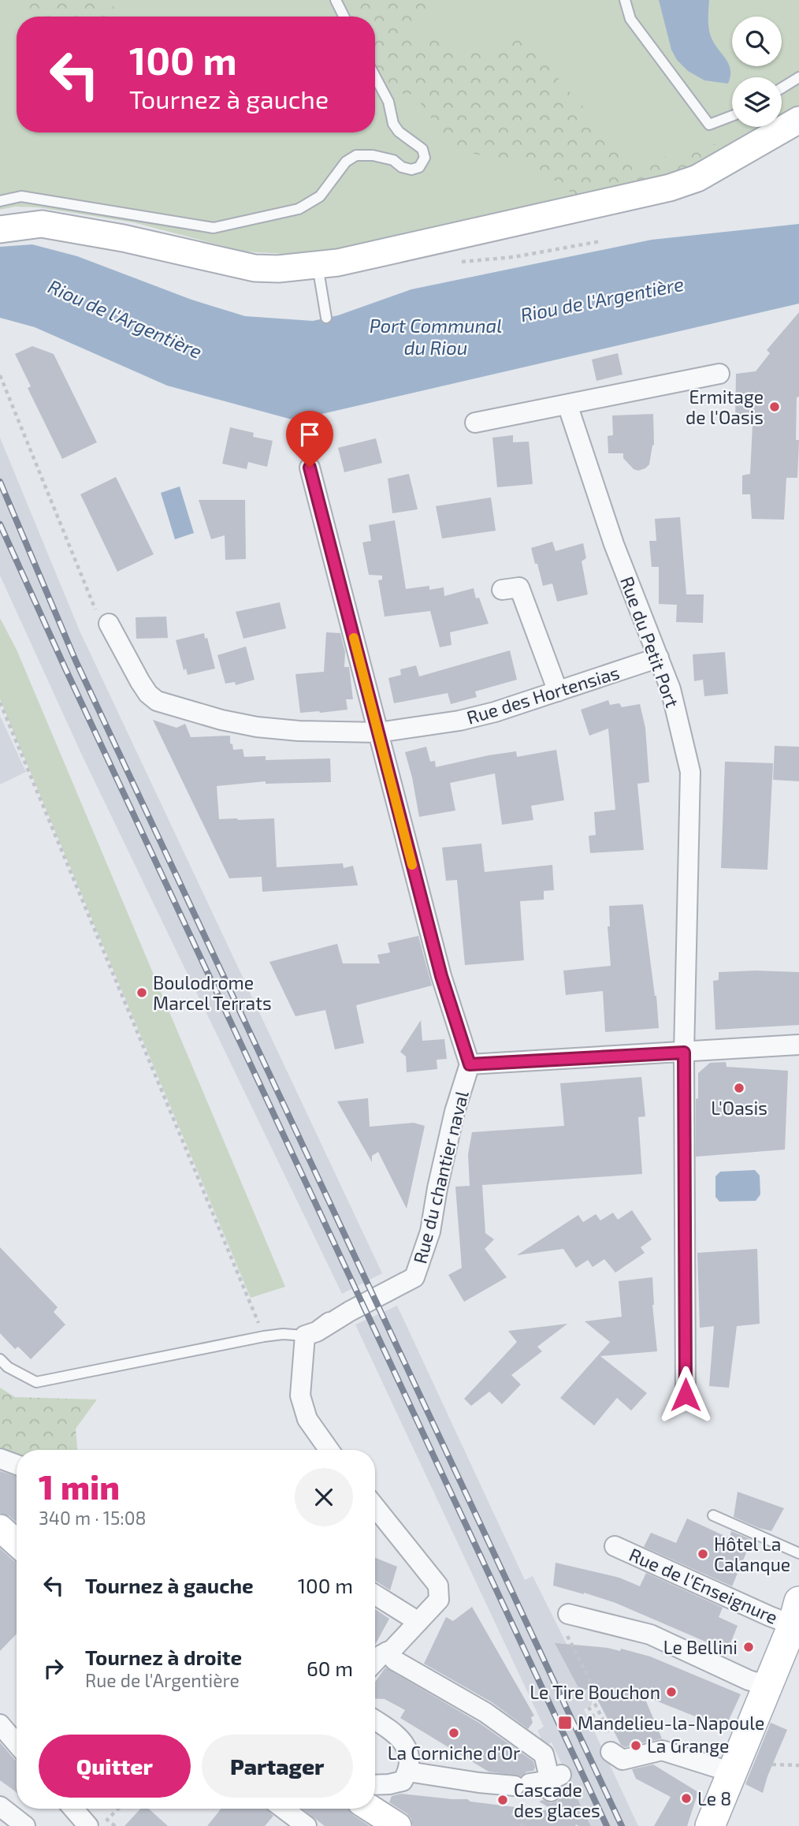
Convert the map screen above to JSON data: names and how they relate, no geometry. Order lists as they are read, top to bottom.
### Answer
{
  "streets": {
    "street": [
      "Rue du Petit Port",
      "Rue des Hortensias",
      "Rue du chantier naval",
      "Rue de l'Enseignure"
    ]
  },
  "crossings": [
    ["Rue du Petit Port", "Rue des Hortensias"]
  ],
  "water": ["Riou de l'Argentière", "Port Communal du Riou"],
  "places": {
    "other": [
      "Ermitage de l'Oasis",
      "Boulodrome Marcel Terrats",
      "L'Oasis",
      "Hôtel La Calanque",
      "Le Bellini",
      "Le Tire Bouchon",
      "La Corniche d'Or",
      "La Grange",
      "Le 8",
      "Cascade des glaces"
    ],
    "transit": ["Mandelieu-la-Napoule"]
  },
  "page": {
    "turn": ["100 m", "Tournez à gauche"],
    "heading": ["1 min", "340 m · 15:08"],
    "list": [
      {
        "name": "Tournez à gauche",
        "value": "100 m"
      },
      {
        "name": "Tournez à droite",
        "note": "Rue de l'Argentière",
        "value": "60 m"
      }
    ],
    "buttons": ["Quitter", "Partager"]
  }
}
